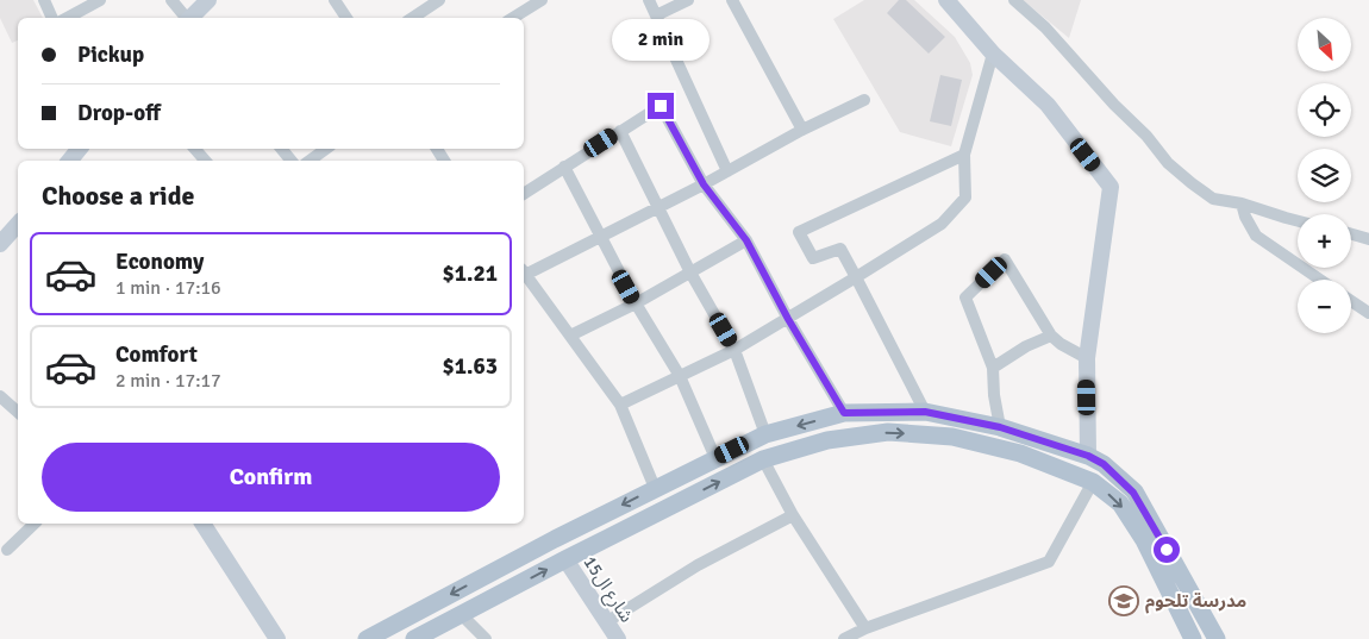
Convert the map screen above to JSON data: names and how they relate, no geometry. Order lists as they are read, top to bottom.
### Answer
{
  "streets": {
    "street": ["شارع ال15"]
  },
  "places": {
    "school or university": ["مدرسة تلحوم"]
  },
  "north": "bottom right",
  "page": {
    "map_buttons": ["+", "−"],
    "banner": ["Pickup", "Drop-off"],
    "bubble": "2 min",
    "heading": "Choose a ride",
    "list": [
      {
        "name": "Economy",
        "note": "1 min · 17:16",
        "value": "$1.21"
      },
      {
        "name": "Comfort",
        "note": "2 min · 17:17",
        "value": "$1.63"
      }
    ],
    "buttons": "Confirm"
  }
}
